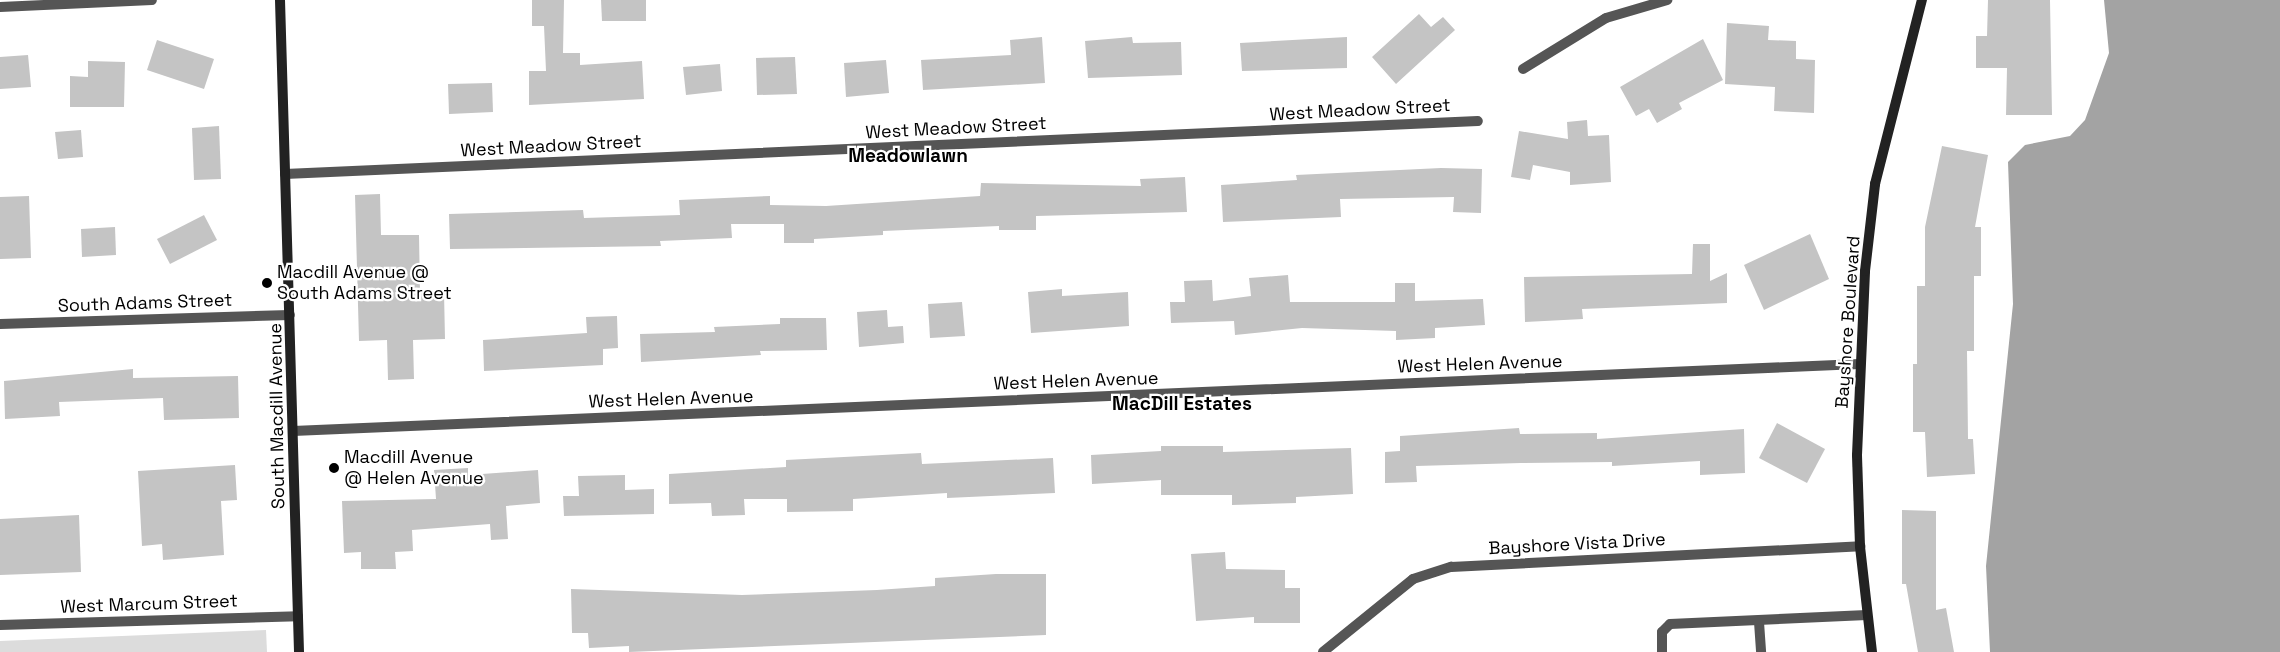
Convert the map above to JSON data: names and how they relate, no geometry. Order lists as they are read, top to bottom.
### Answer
{
  "streets": {
    "street": [
      "West Meadow Street",
      "South Adams Street",
      "Bayshore Boulevard",
      "West Helen Avenue",
      "South Macdill Avenue",
      "Bayshore Vista Drive",
      "West Marcum Street"
    ]
  },
  "crossings": [
    ["West Meadow Street", "South Macdill Avenue"],
    ["South Adams Street", "South Macdill Avenue"],
    ["Bayshore Boulevard", "West Helen Avenue"],
    ["Bayshore Boulevard", "Bayshore Vista Drive"],
    ["West Helen Avenue", "South Macdill Avenue"],
    ["South Macdill Avenue", "West Marcum Street"]
  ],
  "districts": ["Meadowlawn", "MacDill Estates"],
  "places": ["Macdill Avenue @ South Adams Street", "Macdill Avenue @ Helen Avenue"]
}
